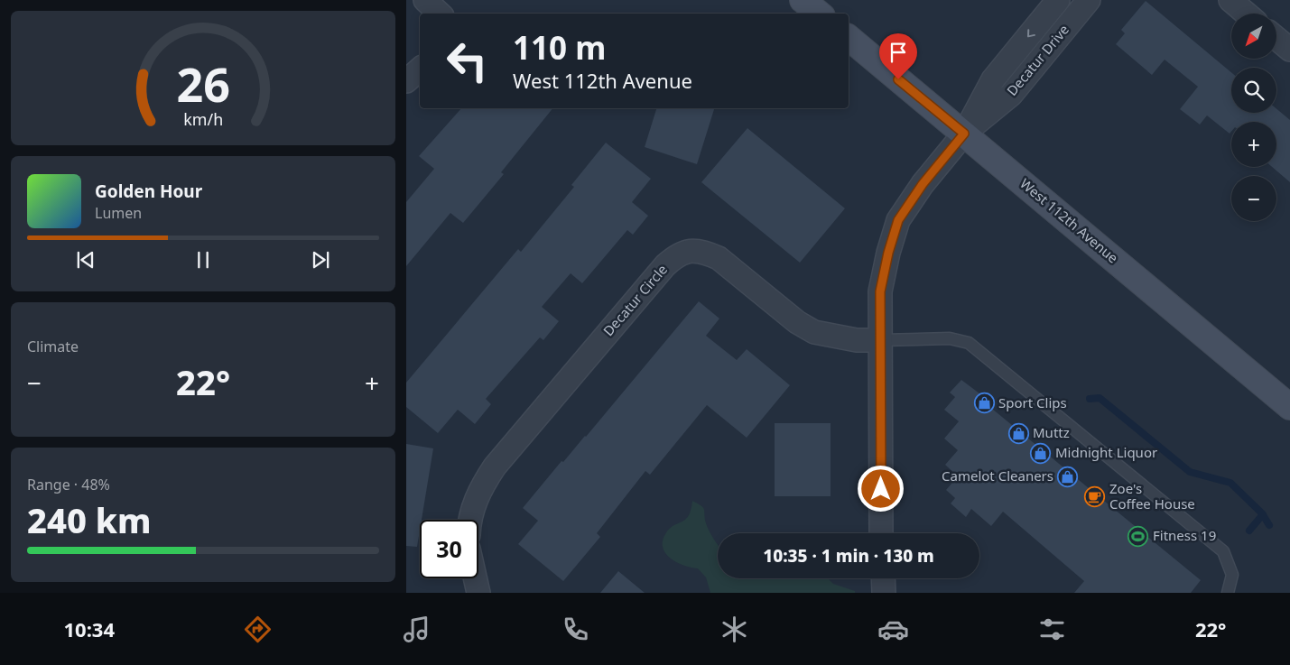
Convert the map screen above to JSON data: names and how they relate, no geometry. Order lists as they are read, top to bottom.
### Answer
{
  "streets": {
    "main road": ["West 112th Avenue"],
    "street": ["Decatur Drive", "Decatur Circle"]
  },
  "crossings": [
    ["Decatur Drive", "West 112th Avenue"]
  ],
  "places": {
    "shop": [
      "Sport Clips",
      "Muttz",
      "Midnight Liquor",
      "Camelot Cleaners"
    ],
    "cafe": ["Zoe's Coffee House"],
    "sports": ["Fitness 19"]
  },
  "north": "bottom left",
  "page": {
    "map_buttons": ["+", "−"],
    "turn": ["110 m", "West 112th Avenue"],
    "song": ["Golden Hour", "Lumen"],
    "tile": [
      "Climate",
      ["Range · 48%", "240 km"]
    ],
    "heat": ["−", "22°", "+"],
    "limit": "30",
    "trip": "10:35 · 1 min · 130 m",
    "tabs": ["10:34", "22°"],
    "gauge": ["26", "km/h"]
  }
}
